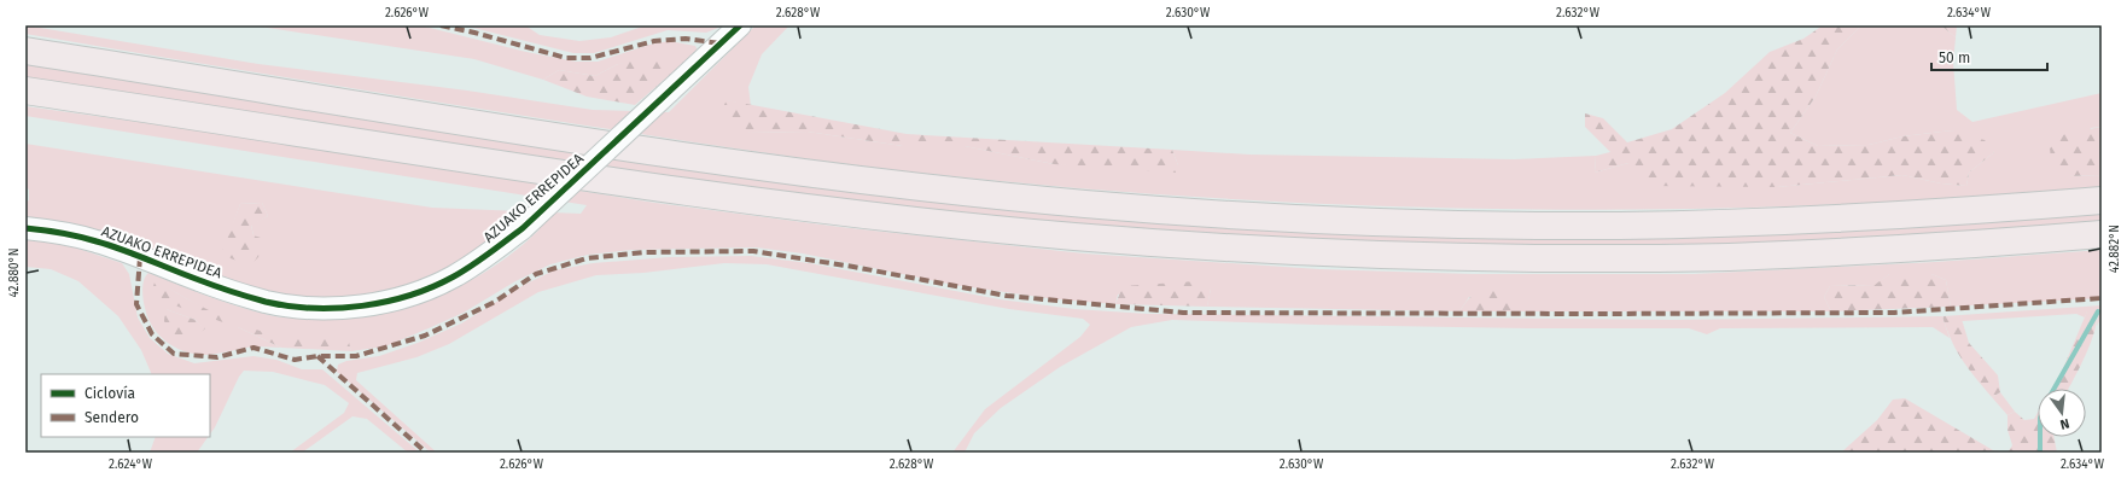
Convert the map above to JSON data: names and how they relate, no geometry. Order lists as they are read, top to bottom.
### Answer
{
  "streets": {
    "street": ["AZUAKO ERREPIDEA"]
  },
  "legend": ["Ciclovía", "Sendero"],
  "scale_bar": "50 m",
  "north": "bottom",
  "coordinates": [
    "2.626°W",
    "2.628°W",
    "2.630°W",
    "2.632°W",
    "2.634°W",
    "42.882°N",
    "42.880°N",
    "2.624°W"
  ]
}
